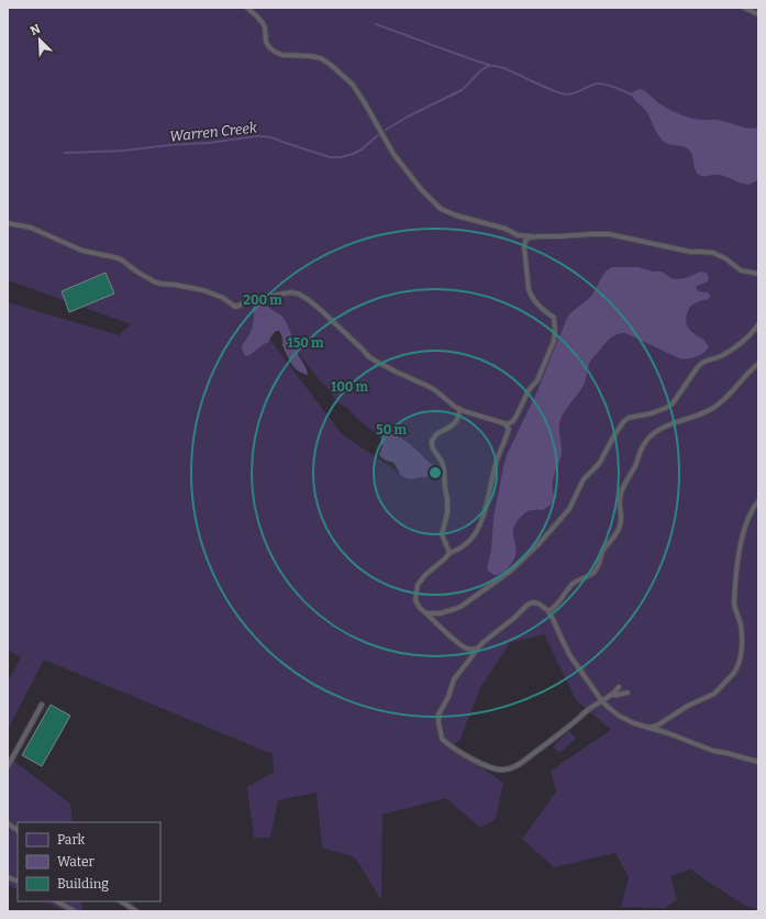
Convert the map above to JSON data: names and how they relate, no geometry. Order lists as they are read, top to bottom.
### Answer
{
  "water": ["Warren Creek"],
  "legend": ["Park", "Water", "Building"],
  "north": "top left",
  "rings": [
    "200 m",
    "150 m",
    "100 m",
    "50 m"
  ]
}
